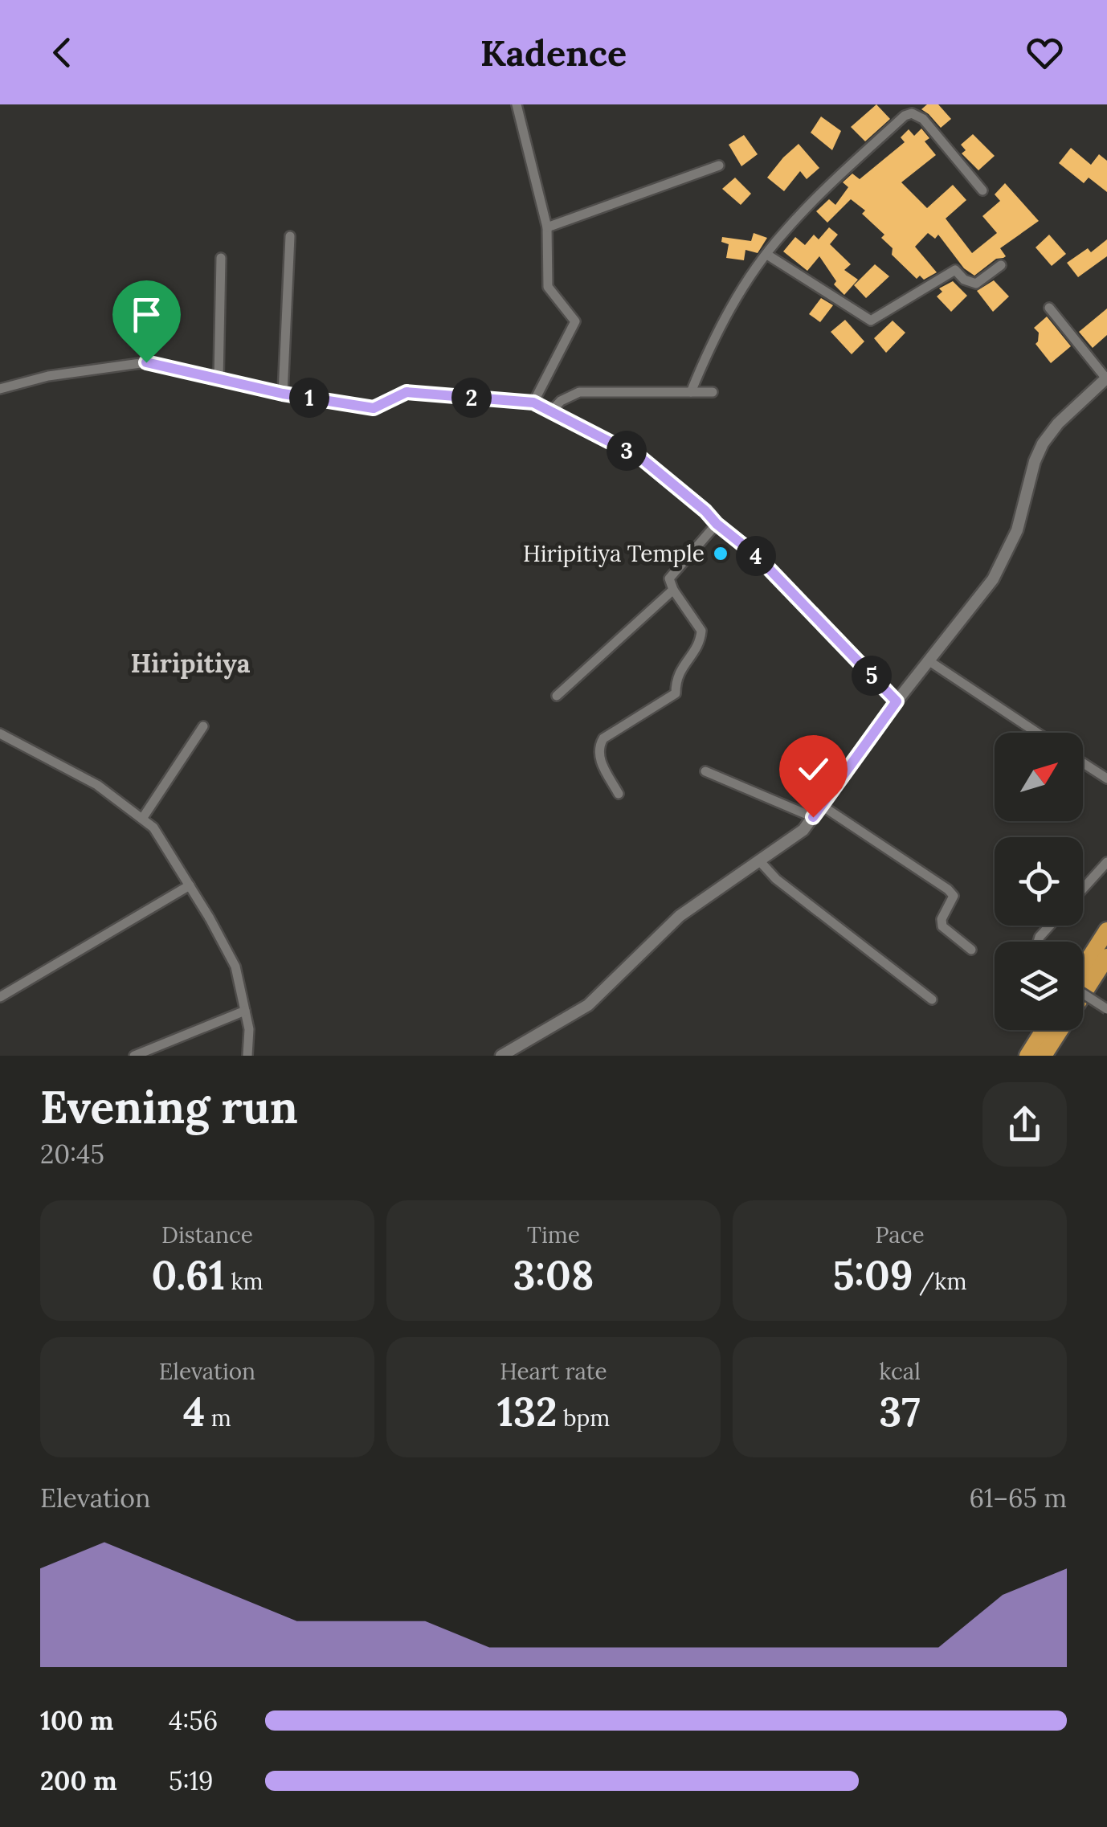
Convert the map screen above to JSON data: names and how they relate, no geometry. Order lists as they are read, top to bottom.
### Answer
{
  "districts": ["Hiripitiya"],
  "places": ["Hiripitiya Temple"],
  "north": "top right",
  "page": {
    "header": "Kadence",
    "pins": [
      "1",
      "2",
      "3",
      "4",
      "5"
    ],
    "heading": ["Evening run", "20:45"],
    "stats": [
      ["Distance", "0.61 km"],
      ["Time", "3:08"],
      ["Pace", "5:09 /km"],
      ["Elevation", "4 m"],
      ["Heart rate", "132 bpm"],
      ["kcal", "37"]
    ],
    "chart": ["Elevation", "61–65 m"],
    "list": [
      {
        "name": "100 m",
        "note": "4:56"
      },
      {
        "name": "200 m",
        "note": "5:19"
      }
    ]
  }
}
